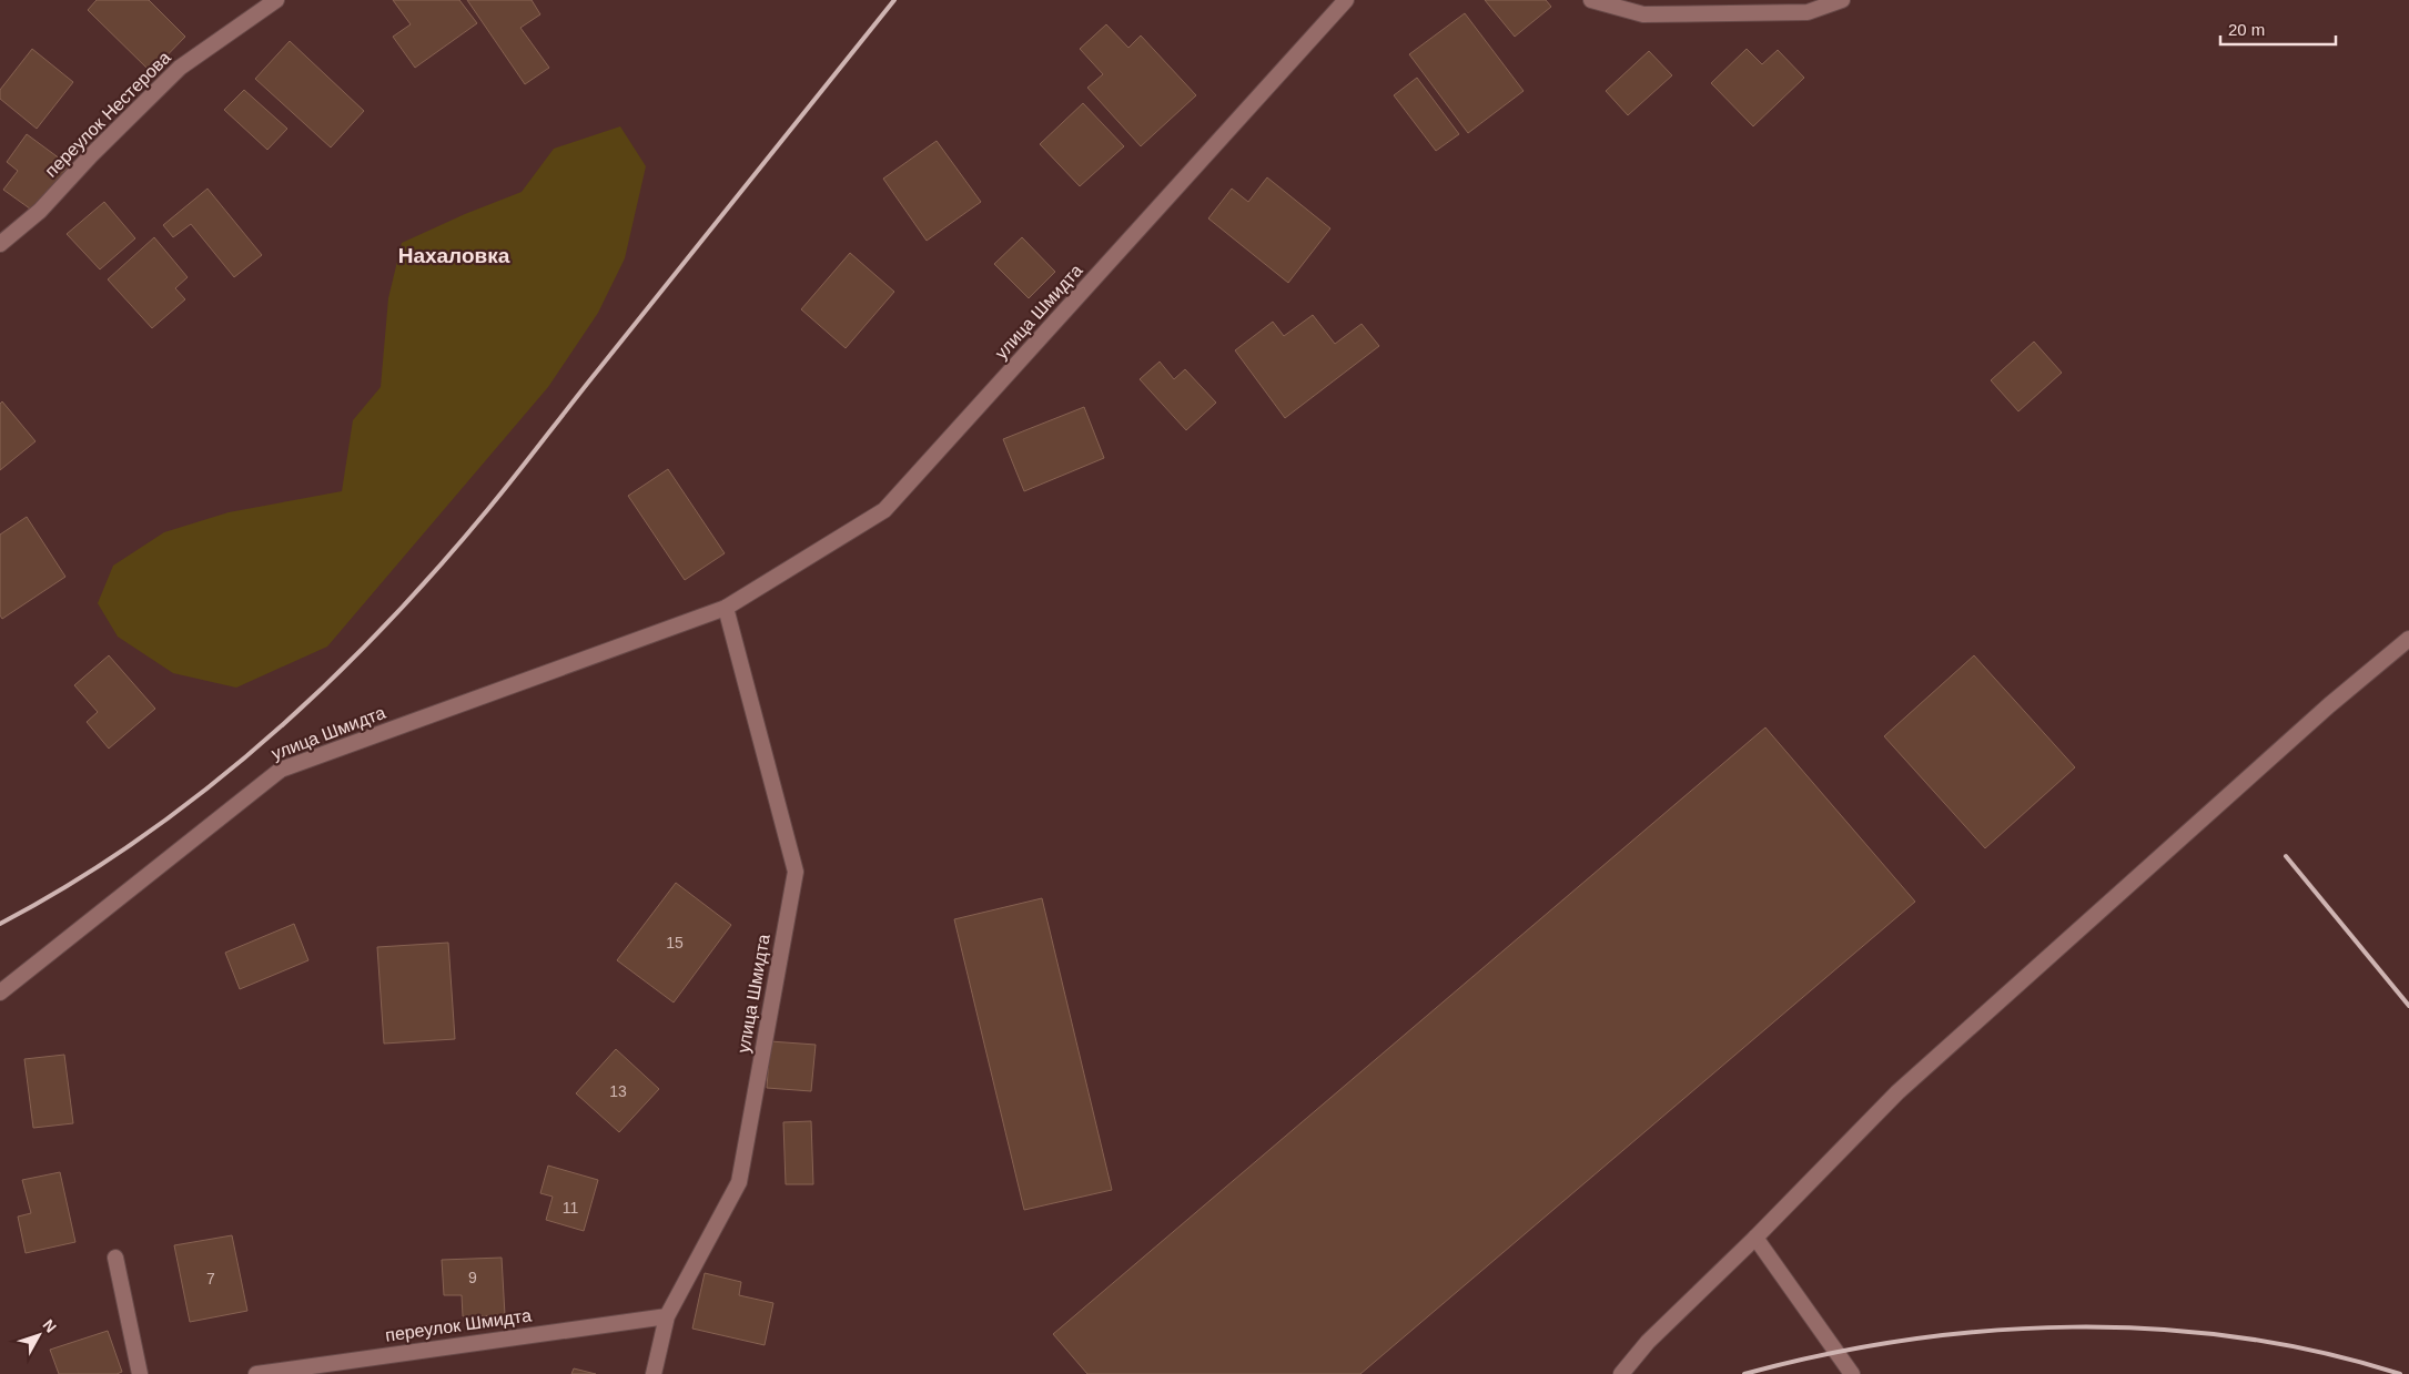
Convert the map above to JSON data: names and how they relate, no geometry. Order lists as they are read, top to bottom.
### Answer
{
  "streets": {
    "street": ["переулок Нестерова", "улица Шмидта", "переулок Шмидта"]
  },
  "crossings": [
    ["улица Шмидта", "переулок Шмидта"]
  ],
  "districts": ["Нахаловка"],
  "house_numbers": [
    "15",
    "13",
    "11",
    "9",
    "7"
  ],
  "scale_bar": "20 m",
  "north": "top right"
}
